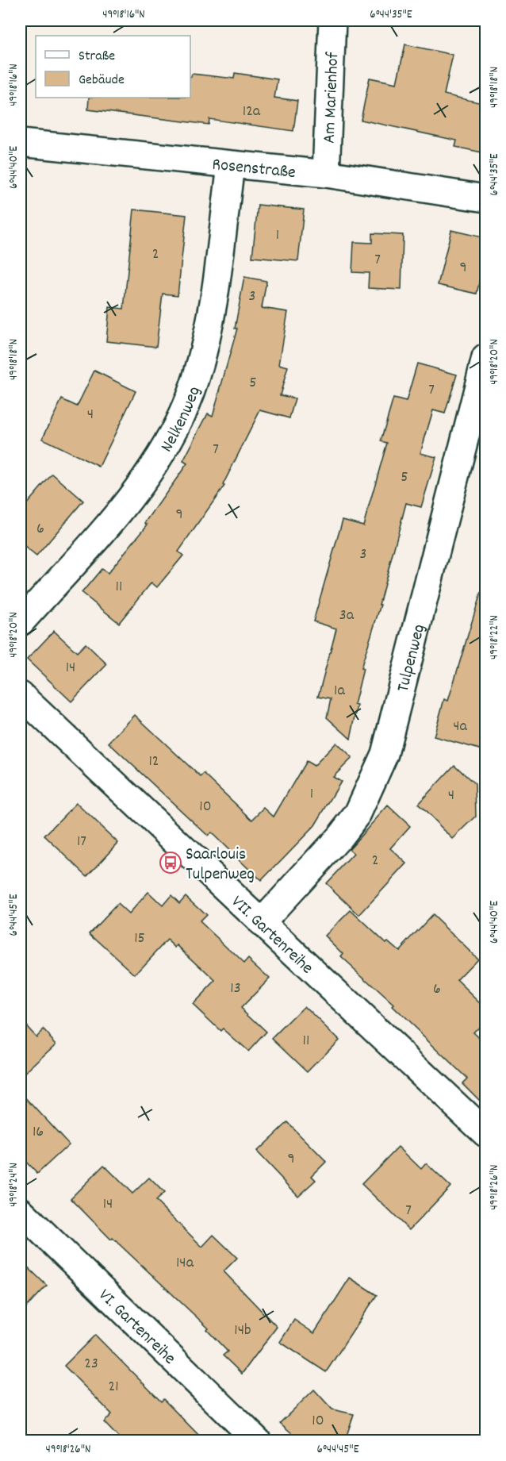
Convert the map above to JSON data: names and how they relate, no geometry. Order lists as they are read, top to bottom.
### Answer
{
  "streets": {
    "street": [
      "Am Marienhof",
      "Rosenstraße",
      "Nelkenweg",
      "Tulpenweg",
      "VII. Gartenreihe",
      "VI. Gartenreihe"
    ]
  },
  "crossings": [
    ["Am Marienhof", "Rosenstraße"],
    ["Rosenstraße", "Nelkenweg"],
    ["Tulpenweg", "VII. Gartenreihe"]
  ],
  "places": {
    "bus stop": ["Saarlouis Tulpenweg"]
  },
  "house_numbers": [
    "12a",
    "1",
    "2",
    "7",
    "9",
    "3",
    "5",
    "7",
    "4",
    "7",
    "5",
    "9",
    "6",
    "3",
    "11",
    "3a",
    "14",
    "1a",
    "4a",
    "12",
    "1",
    "4",
    "10",
    "17",
    "2",
    "15",
    "13",
    "6",
    "11",
    "16",
    "9",
    "14",
    "7",
    "14a",
    "14b",
    "23",
    "21",
    "10"
  ],
  "legend": ["Straße", "Gebäude"],
  "coordinates": [
    "49°18'16\"N",
    "6°44'35\"E",
    "49°18'18\"N",
    "6°44'40\"E",
    "49°18'20\"N",
    "49°18'22\"N",
    "6°44'45\"E",
    "49°18'24\"N",
    "49°18'26\"N"
  ]
}
